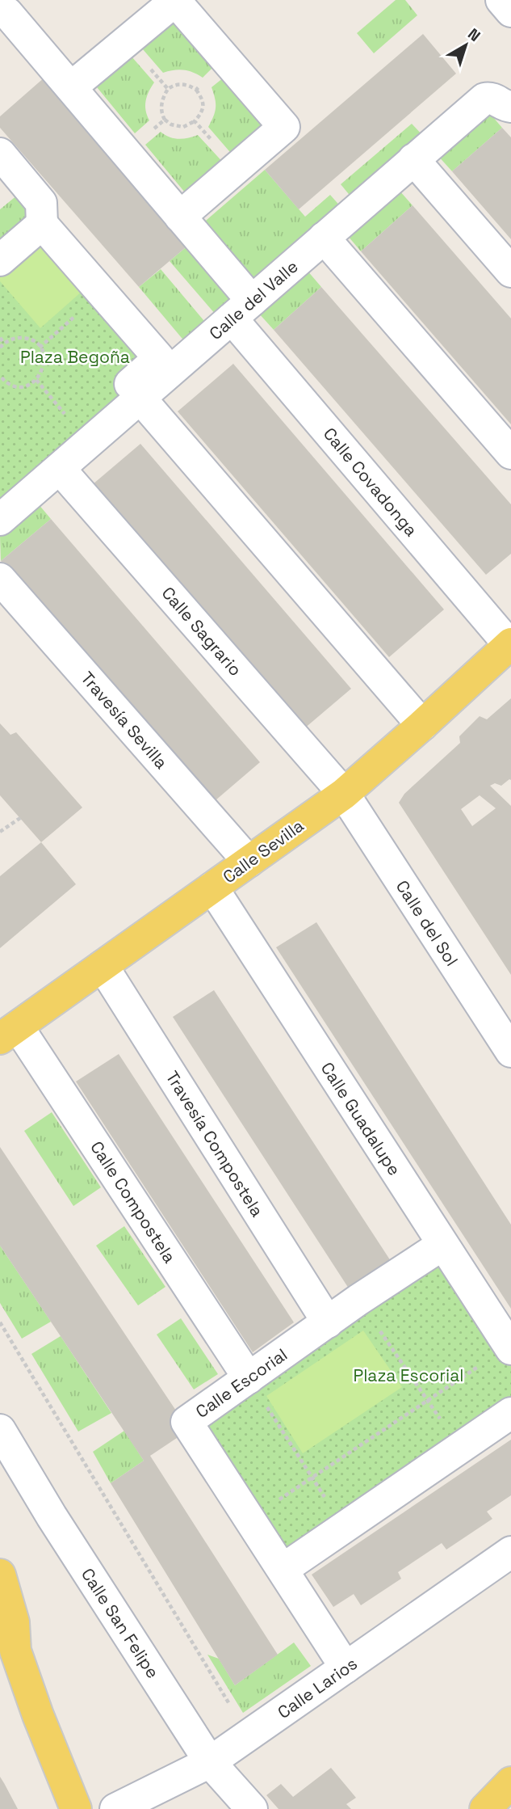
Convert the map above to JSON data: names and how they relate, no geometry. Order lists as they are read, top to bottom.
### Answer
{
  "streets": {
    "main road": ["Calle Sevilla"],
    "street": [
      "Calle del Valle",
      "Calle Covadonga",
      "Calle Sagrario",
      "Travesía Sevilla",
      "Calle del Sol",
      "Calle Guadalupe",
      "Travesía Compostela",
      "Calle Compostela",
      "Calle Escorial",
      "Calle San Felipe",
      "Calle Larios"
    ]
  },
  "crossings": [
    ["Calle del Valle", "Calle Covadonga"],
    ["Calle del Valle", "Calle Sagrario"],
    ["Calle Covadonga", "Calle Sevilla"],
    ["Calle Sagrario", "Calle Sevilla"],
    ["Calle Sagrario", "Calle del Sol"],
    ["Travesía Sevilla", "Calle Sevilla"],
    ["Calle Sevilla", "Calle del Sol"],
    ["Calle Sevilla", "Calle Guadalupe"],
    ["Calle Sevilla", "Travesía Compostela"],
    ["Calle Sevilla", "Calle Compostela"],
    ["Calle Guadalupe", "Calle Escorial"],
    ["Travesía Compostela", "Calle Escorial"],
    ["Calle Compostela", "Calle Escorial"],
    ["Calle Escorial", "Calle Larios"],
    ["Calle San Felipe", "Calle Larios"]
  ],
  "parks": ["Plaza Begoña", "Plaza Escorial"],
  "north": "top right"
}
